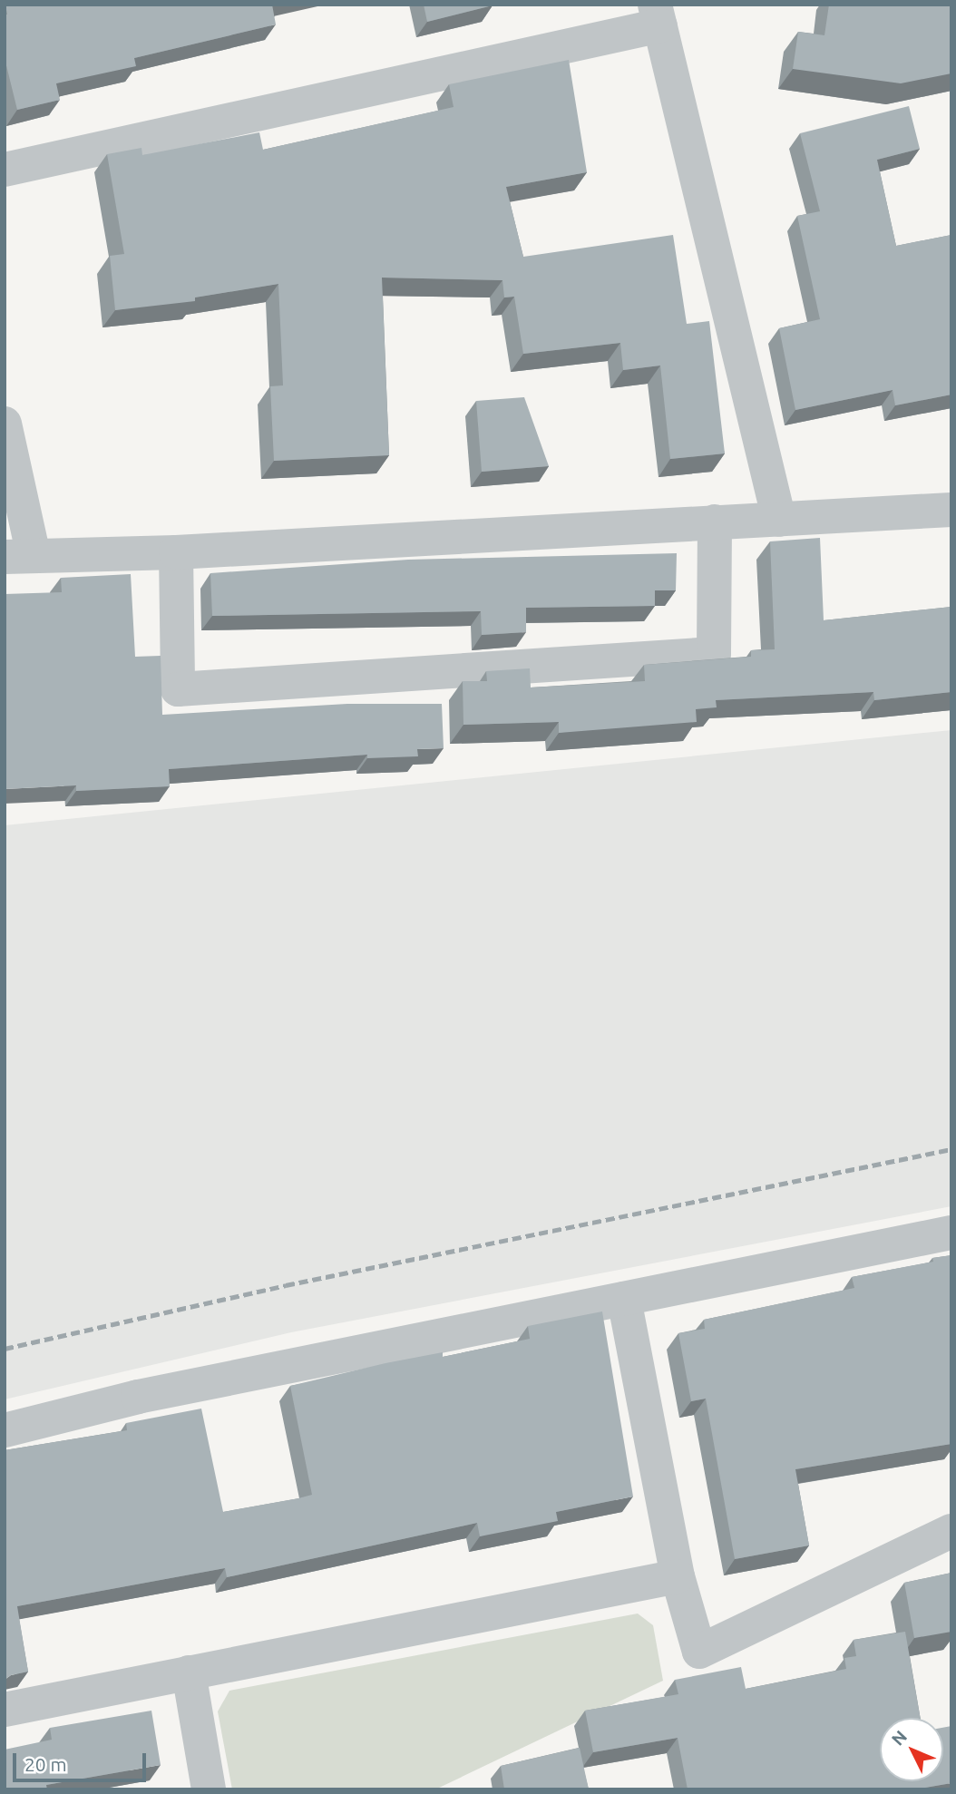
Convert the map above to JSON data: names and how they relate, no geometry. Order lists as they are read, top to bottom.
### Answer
{
  "scale_bar": "20 m",
  "north": "top left"
}
